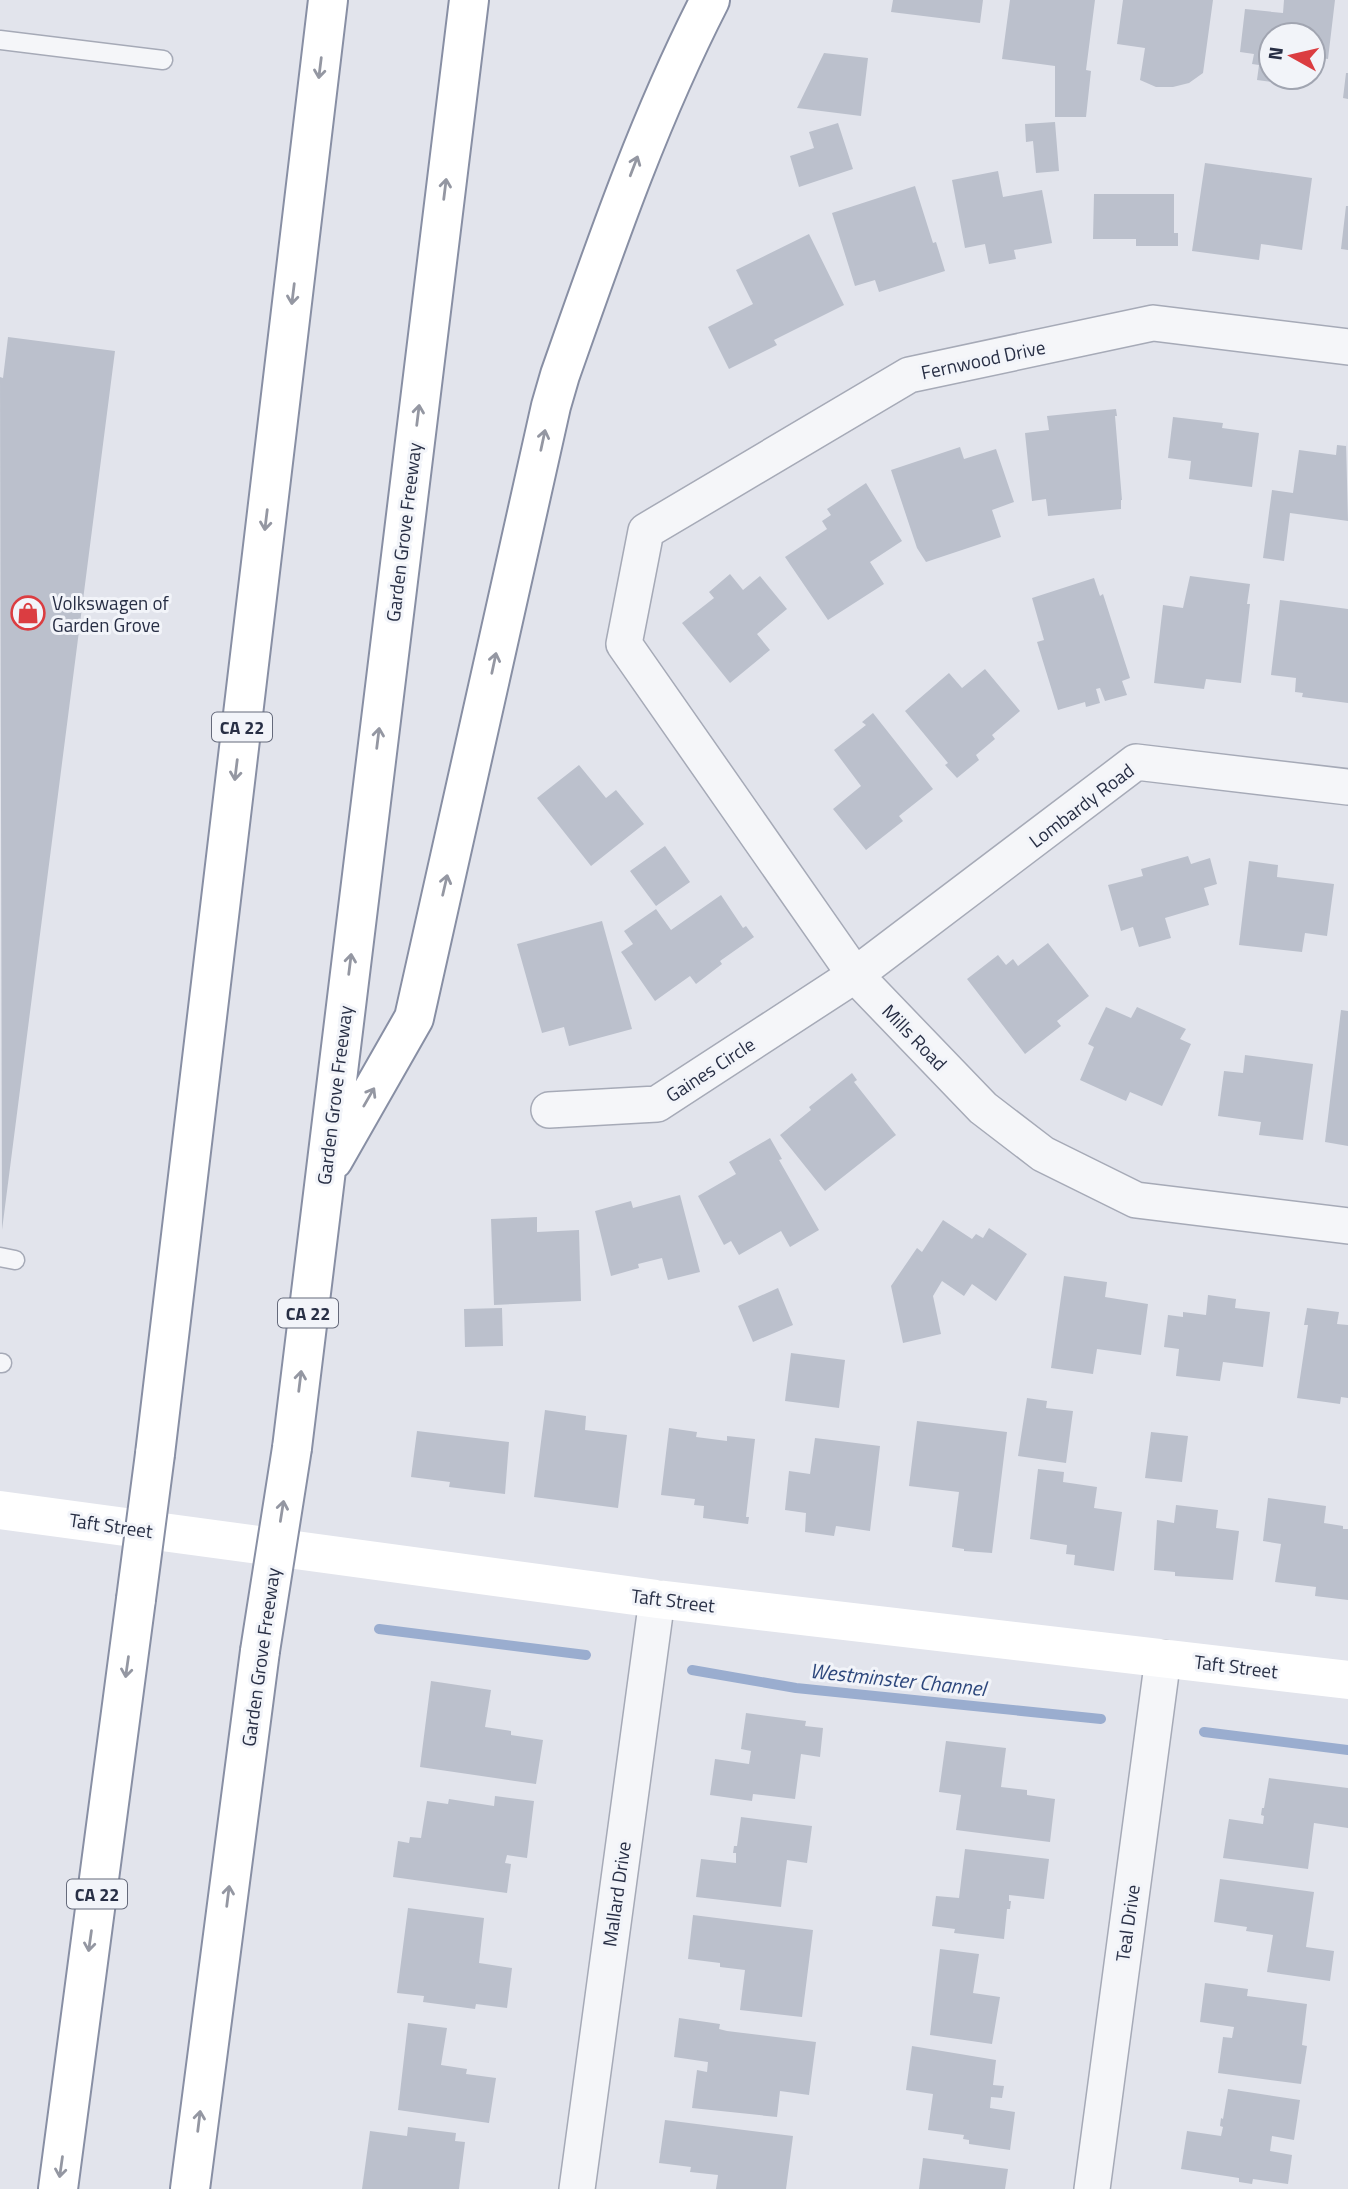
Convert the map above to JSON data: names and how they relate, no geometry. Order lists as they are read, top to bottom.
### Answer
{
  "streets": {
    "main road": ["Garden Grove Freeway", "CA 22", "Taft Street"],
    "street": [
      "Fernwood Drive",
      "Lombardy Road",
      "Mills Road",
      "Gaines Circle",
      "Mallard Drive",
      "Teal Drive"
    ]
  },
  "crossings": [
    ["Fernwood Drive", "Mills Road"],
    ["Lombardy Road", "Mills Road"],
    ["Lombardy Road", "Gaines Circle"],
    ["Mills Road", "Gaines Circle"],
    ["Taft Street", "Mallard Drive"],
    ["Taft Street", "Teal Drive"]
  ],
  "water": ["Westminster Channel"],
  "places": {
    "shop": ["Volkswagen of Garden Grove"]
  },
  "north": "left"
}
